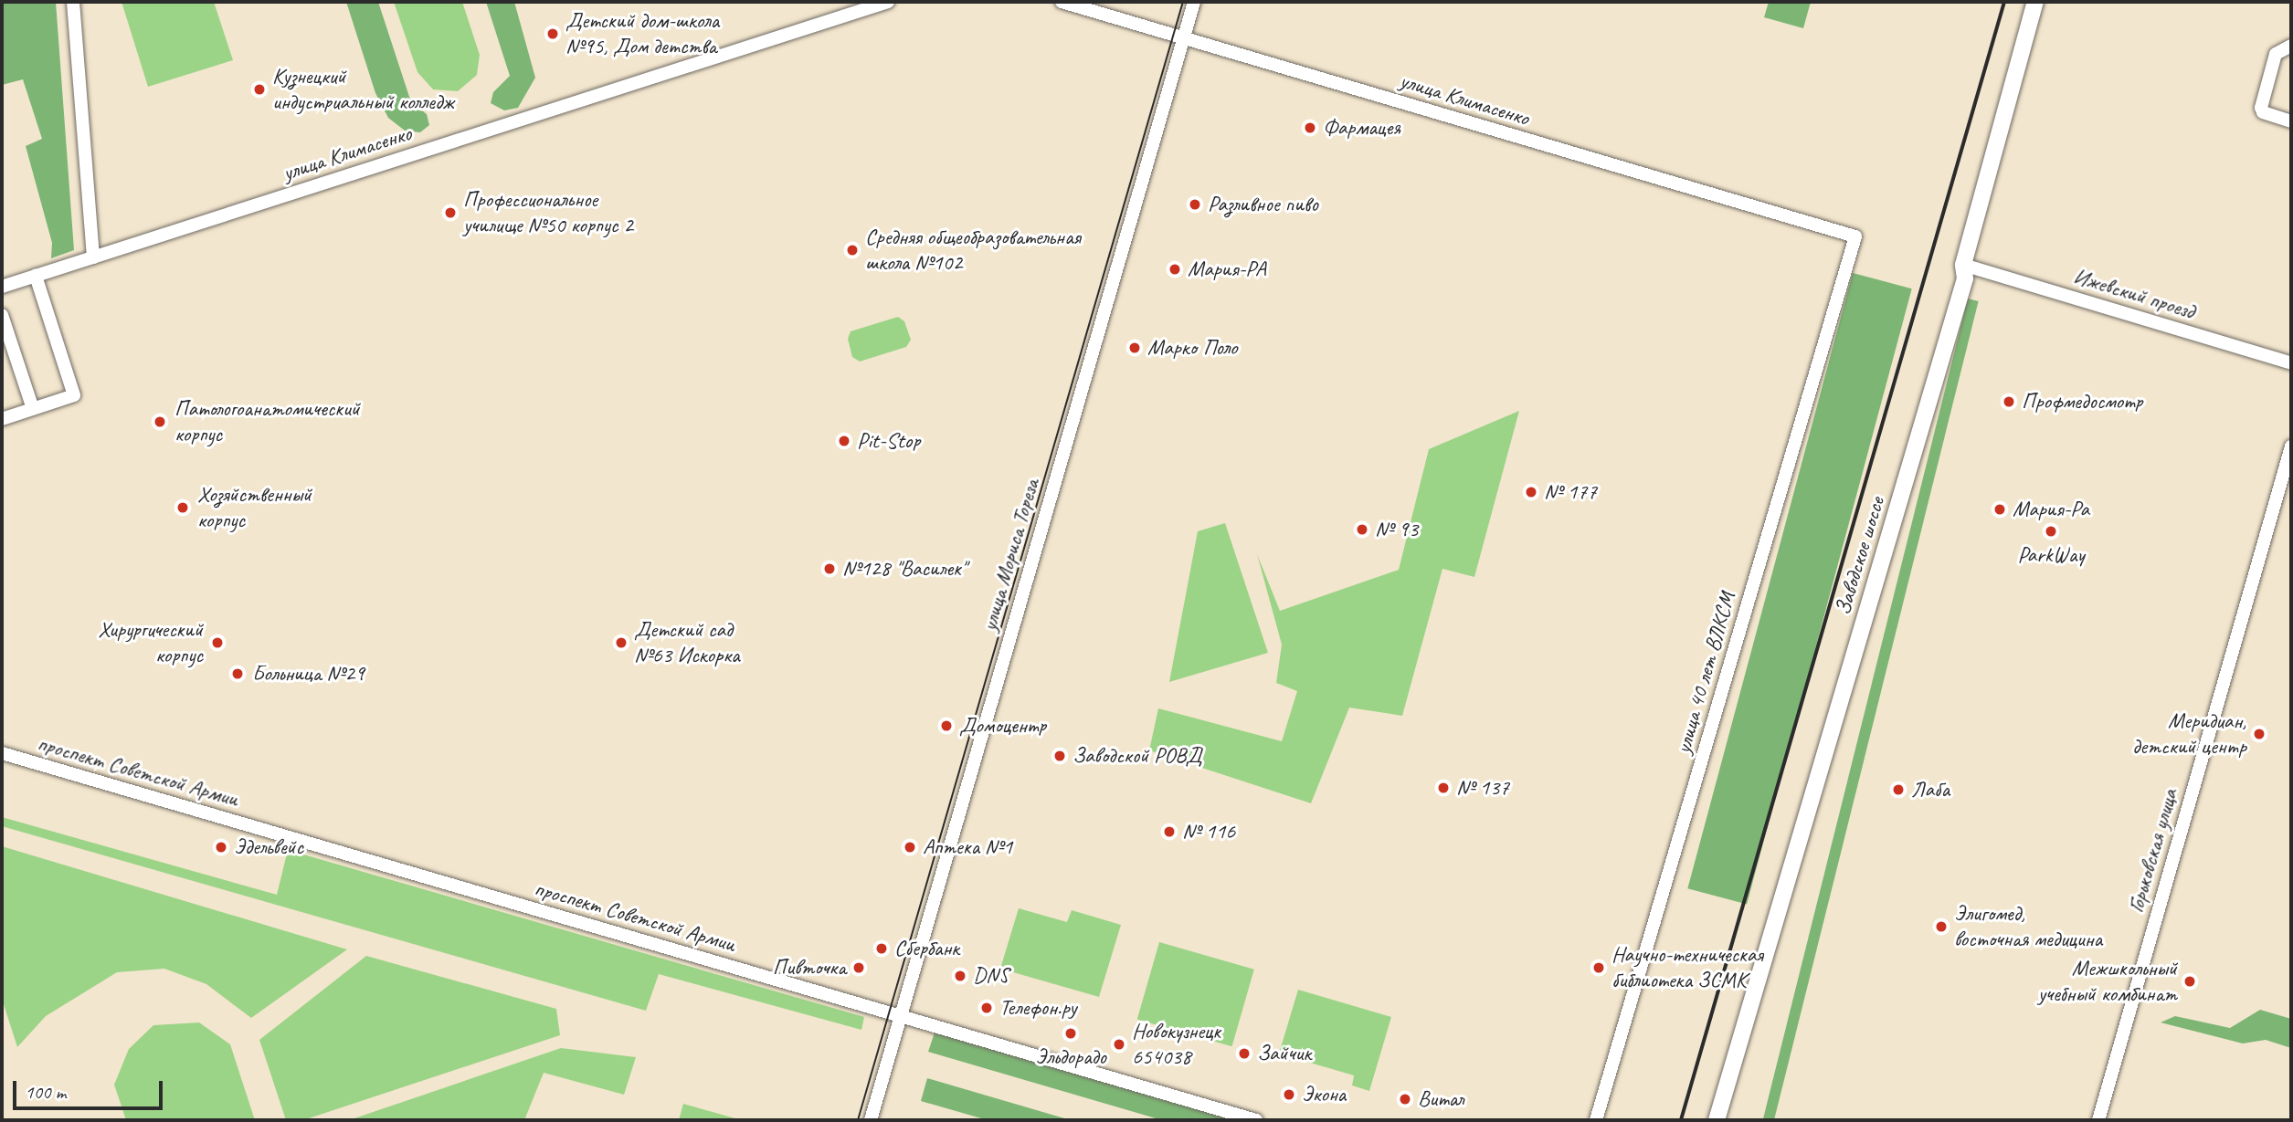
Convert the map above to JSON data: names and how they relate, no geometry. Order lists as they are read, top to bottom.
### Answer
{
  "streets": {
    "main road": ["Заводское шоссе"],
    "street": [
      "улица Климасенко",
      "Ижевский проезд",
      "улица Мориса Тореза",
      "улица 40 лет ВЛКСМ",
      "проспект Советской Армии",
      "Горьковская улица"
    ]
  },
  "crossings": [
    ["улица Климасенко", "улица Мориса Тореза"],
    ["улица Климасенко", "улица 40 лет ВЛКСМ"],
    ["Ижевский проезд", "Заводское шоссе"],
    ["улица Мориса Тореза", "проспект Советской Армии"]
  ],
  "places": [
    "Детский дом-школа №95, Дом детства",
    "Кузнецкий индустриальный колледж",
    "Фармацея",
    "Разливное пиво",
    "Профессиональное училище №50 корпус 2",
    "Средняя общеобразовательная школа №102",
    "Мария-РА",
    "Марко Поло",
    "Профмедосмотр",
    "Патологоанатомический корпус",
    "Pit-Stop",
    "№ 177",
    "Хозяйственный корпус",
    "Мария-Ра",
    "№ 93",
    "ParkWay",
    "№128 \"Василек\"",
    "Хирургический корпус",
    "Детский сад №63 Искорка",
    "Больница №29",
    "Домоцентр",
    "Меридиан, детский центр",
    "Заводской РОВД",
    "№ 137",
    "Лаба",
    "№ 116",
    "Эдельвейс",
    "Аптека №1",
    "Элигомед, восточная медицина",
    "Сбербанк",
    "Пивточка",
    "Научно-техническая библиотека ЗСМК",
    "DNS",
    "Межшкольный учебный комбинат",
    "Телефон.ру",
    "Эльдорадо",
    "Новокузнецк 654038",
    "Зайчик",
    "Экона",
    "Витал"
  ],
  "scale_bar": "100 m"
}
